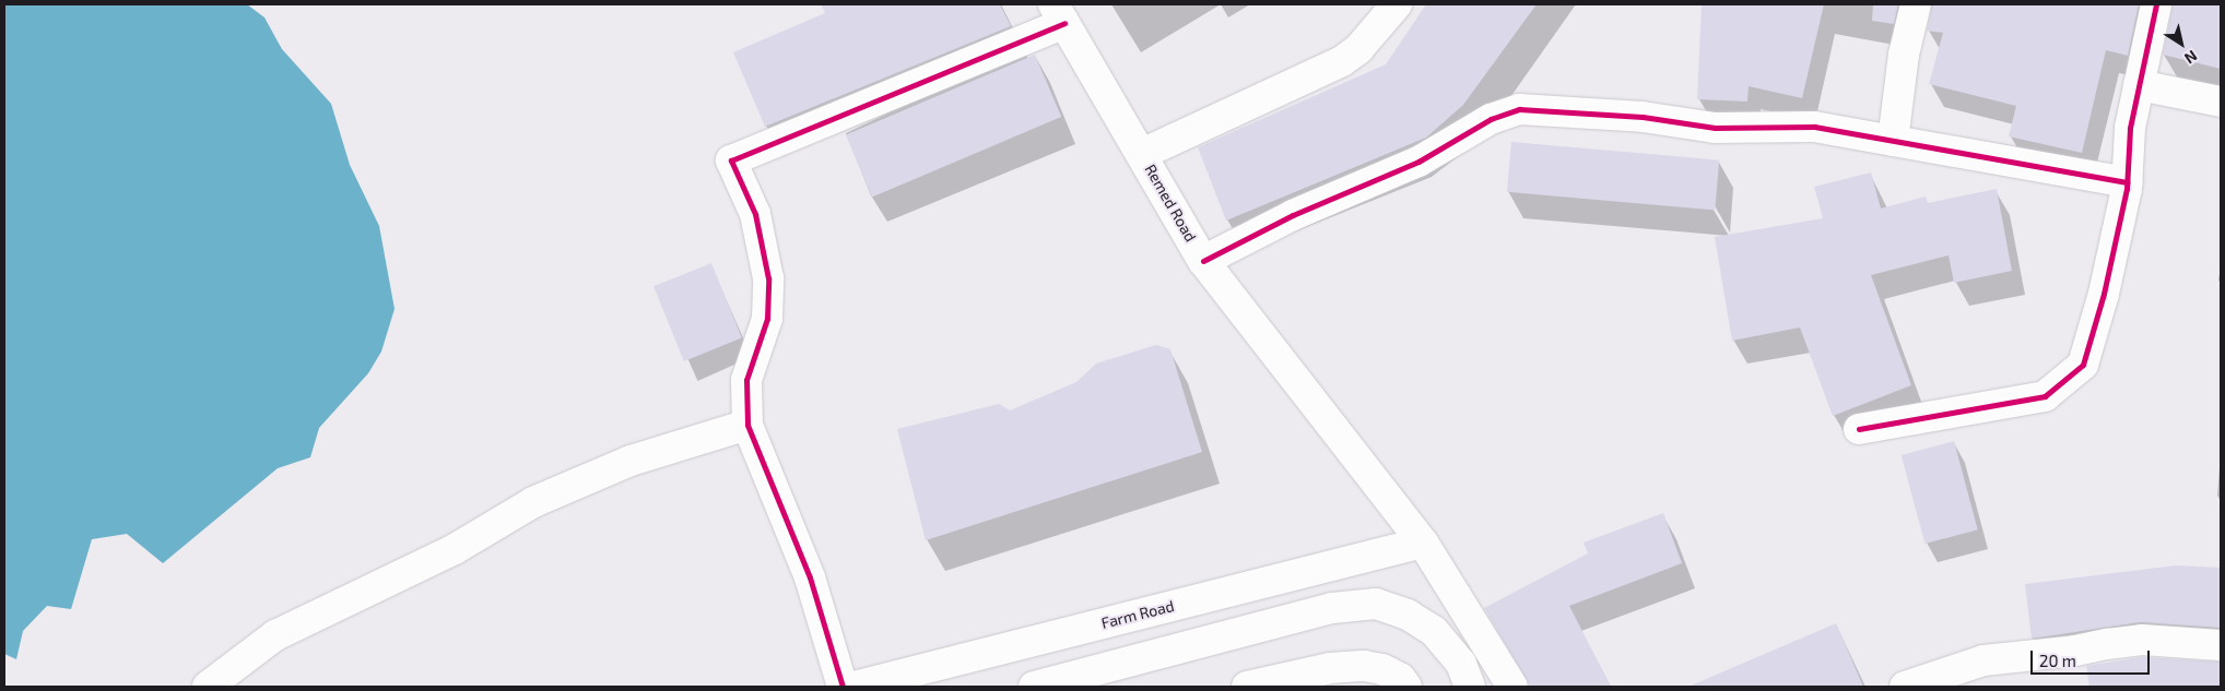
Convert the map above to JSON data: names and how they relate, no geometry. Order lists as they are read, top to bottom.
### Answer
{
  "streets": {
    "street": ["Remed Road", "Farm Road"]
  },
  "crossings": [
    ["Remed Road", "Farm Road"]
  ],
  "scale_bar": "20 m",
  "north": "bottom right"
}
